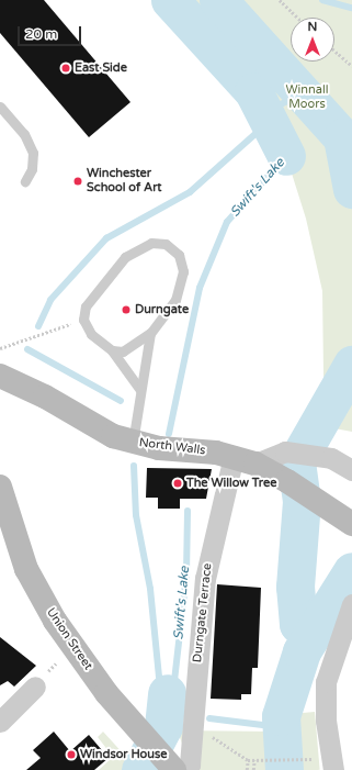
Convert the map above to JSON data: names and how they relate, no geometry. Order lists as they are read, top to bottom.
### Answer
{
  "streets": {
    "street": ["North Walls", "Durngate Terrace", "Union Street"]
  },
  "crossings": [
    ["North Walls", "Durngate Terrace"],
    ["Durngate Terrace", "Union Street"]
  ],
  "water": ["Swift's Lake"],
  "parks": ["Winnall Moors"],
  "places": [
    "East Side",
    "Winchester School of Art",
    "Durngate",
    "The Willow Tree",
    "Windsor House"
  ],
  "scale_bar": "20 m",
  "north": "top"
}
